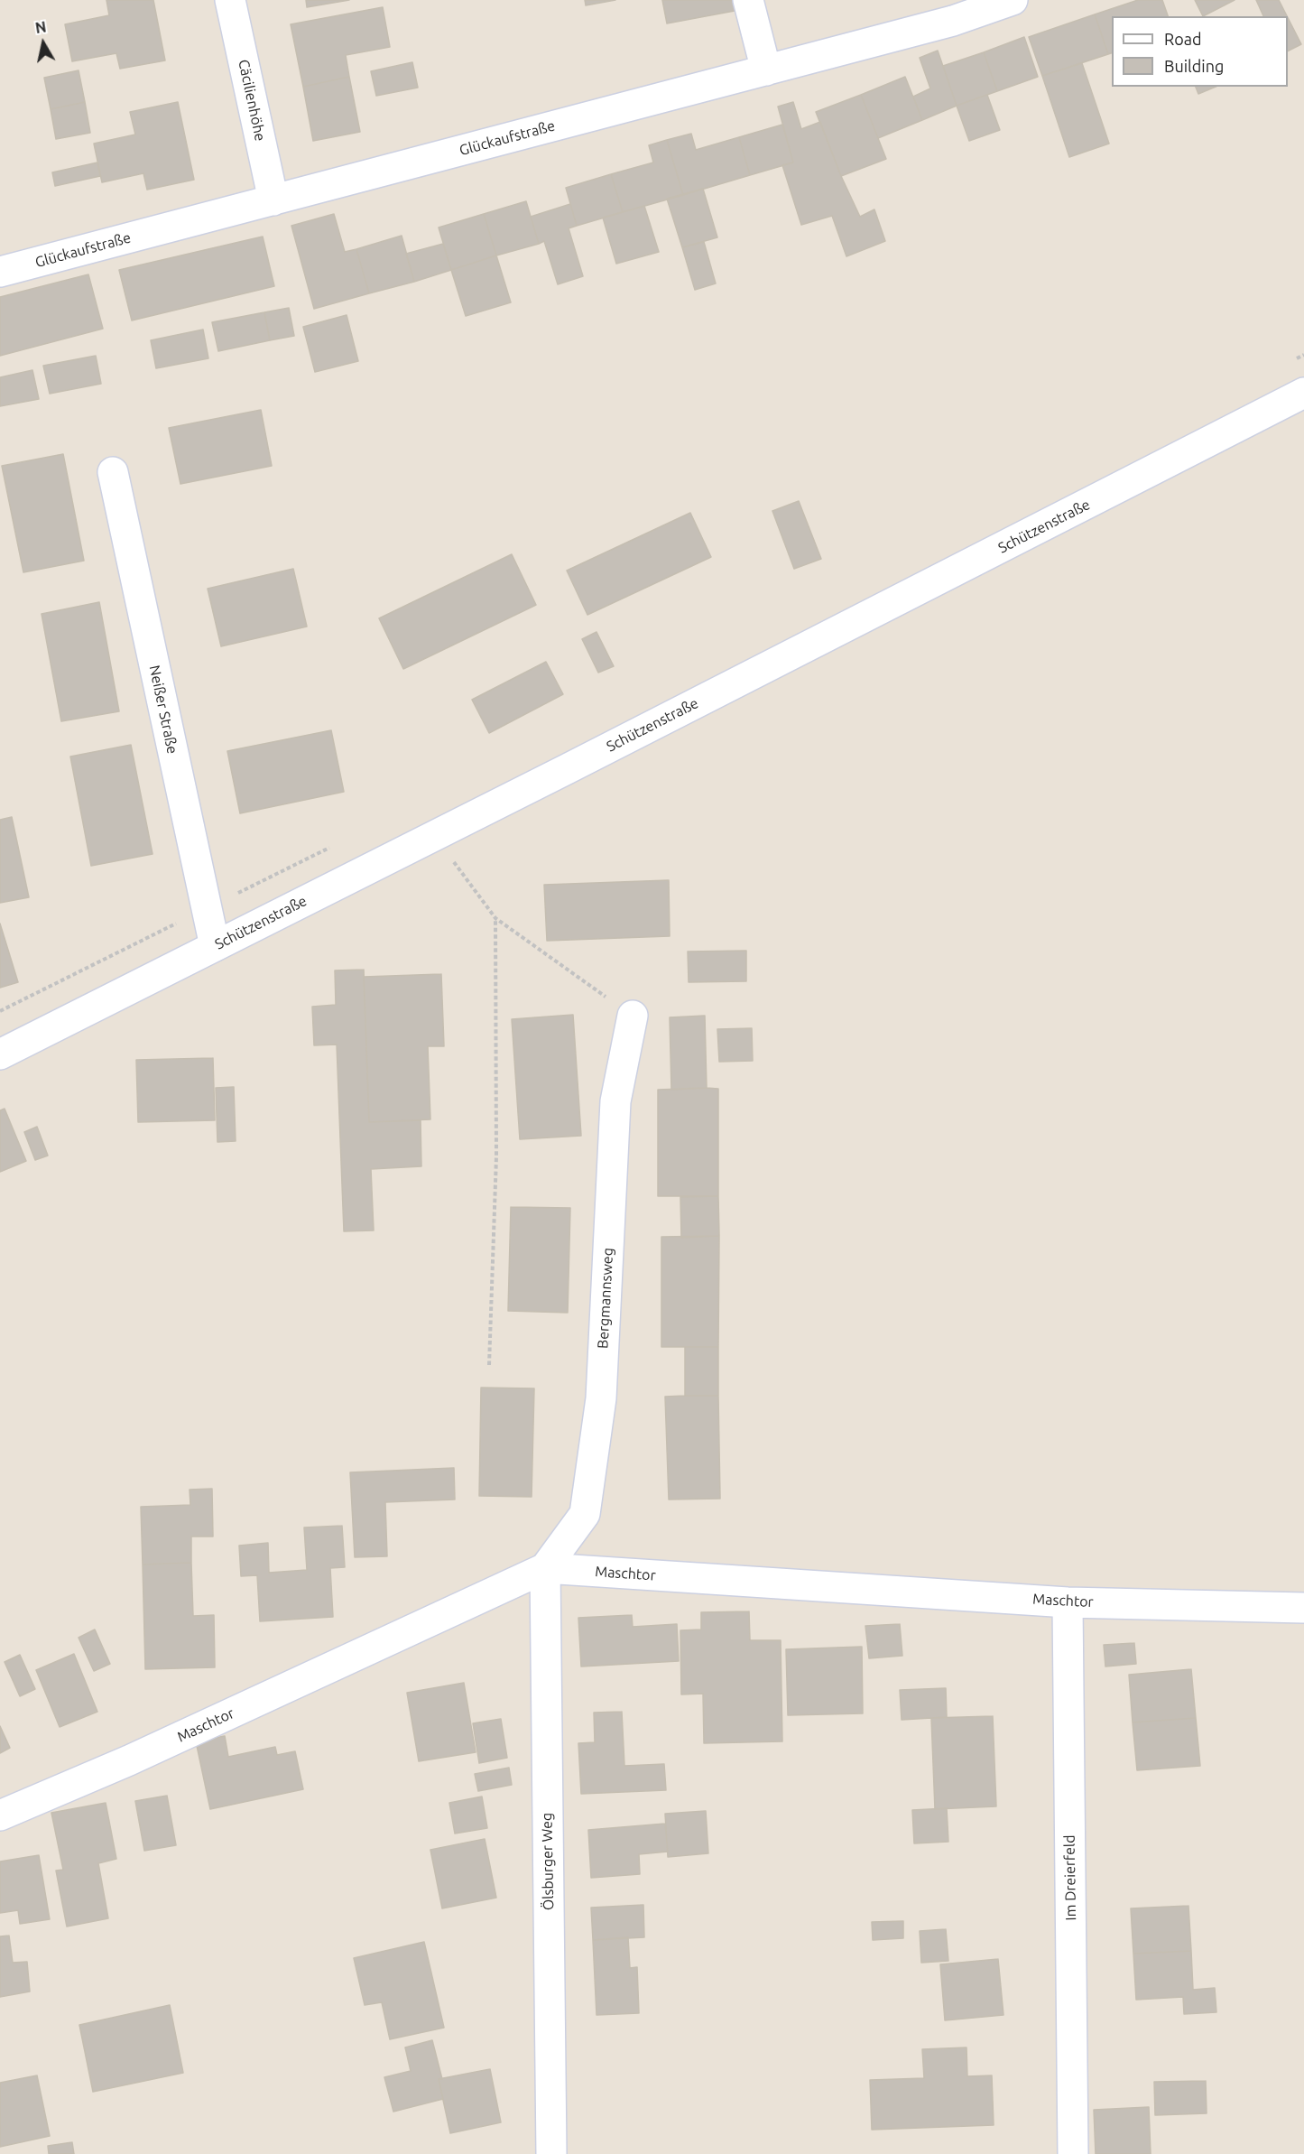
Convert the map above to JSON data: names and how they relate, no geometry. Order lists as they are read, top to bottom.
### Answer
{
  "streets": {
    "street": [
      "Cäcilienhöhe",
      "Glückaufstraße",
      "Schützenstraße",
      "Neißer Straße",
      "Bergmannsweg",
      "Maschtor",
      "Ölsburger Weg",
      "Im Dreierfeld"
    ]
  },
  "crossings": [
    ["Cäcilienhöhe", "Glückaufstraße"],
    ["Schützenstraße", "Neißer Straße"],
    ["Bergmannsweg", "Maschtor"],
    ["Bergmannsweg", "Ölsburger Weg"],
    ["Maschtor", "Ölsburger Weg"],
    ["Maschtor", "Im Dreierfeld"]
  ],
  "legend": ["Road", "Building"],
  "north": "top"
}
